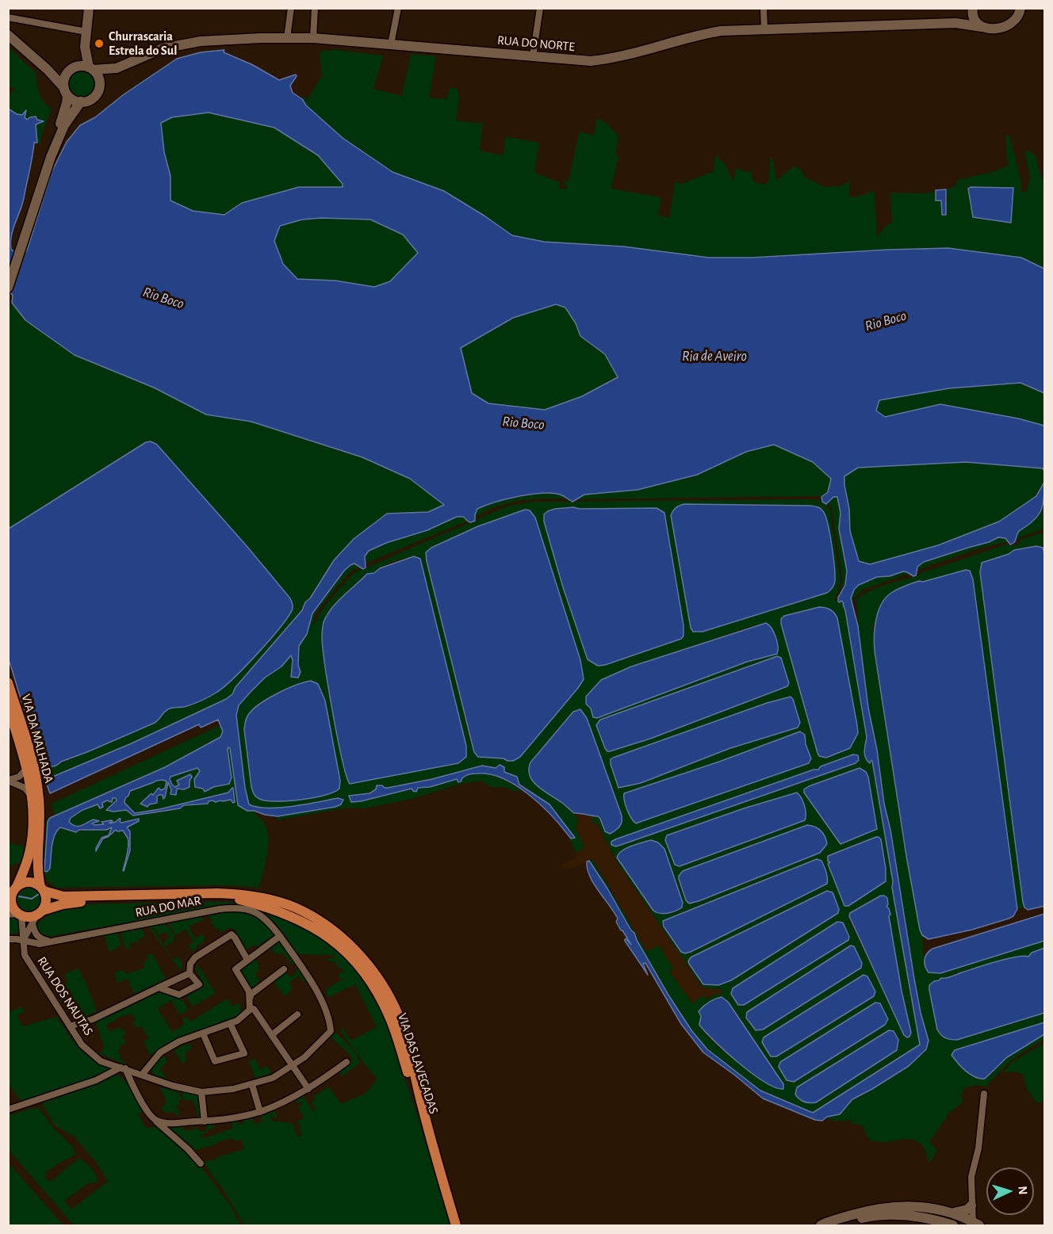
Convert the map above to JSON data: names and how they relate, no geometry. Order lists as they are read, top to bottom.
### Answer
{
  "streets": {
    "main road": ["RUA DO NORTE", "VIA DA MALHADA", "VIA DAS LAVEGADAS"],
    "street": ["RUA DO MAR", "RUA DOS NAUTAS"]
  },
  "crossings": [
    ["VIA DA MALHADA", "RUA DOS NAUTAS"],
    ["VIA DA MALHADA", "VIA DAS LAVEGADAS"],
    ["RUA DO MAR", "RUA DOS NAUTAS"],
    ["RUA DOS NAUTAS", "VIA DAS LAVEGADAS"]
  ],
  "water": ["Rio Boco", "Ria de Aveiro"],
  "places": ["Churrascaria Estrela do Sul"],
  "north": "right"
}
